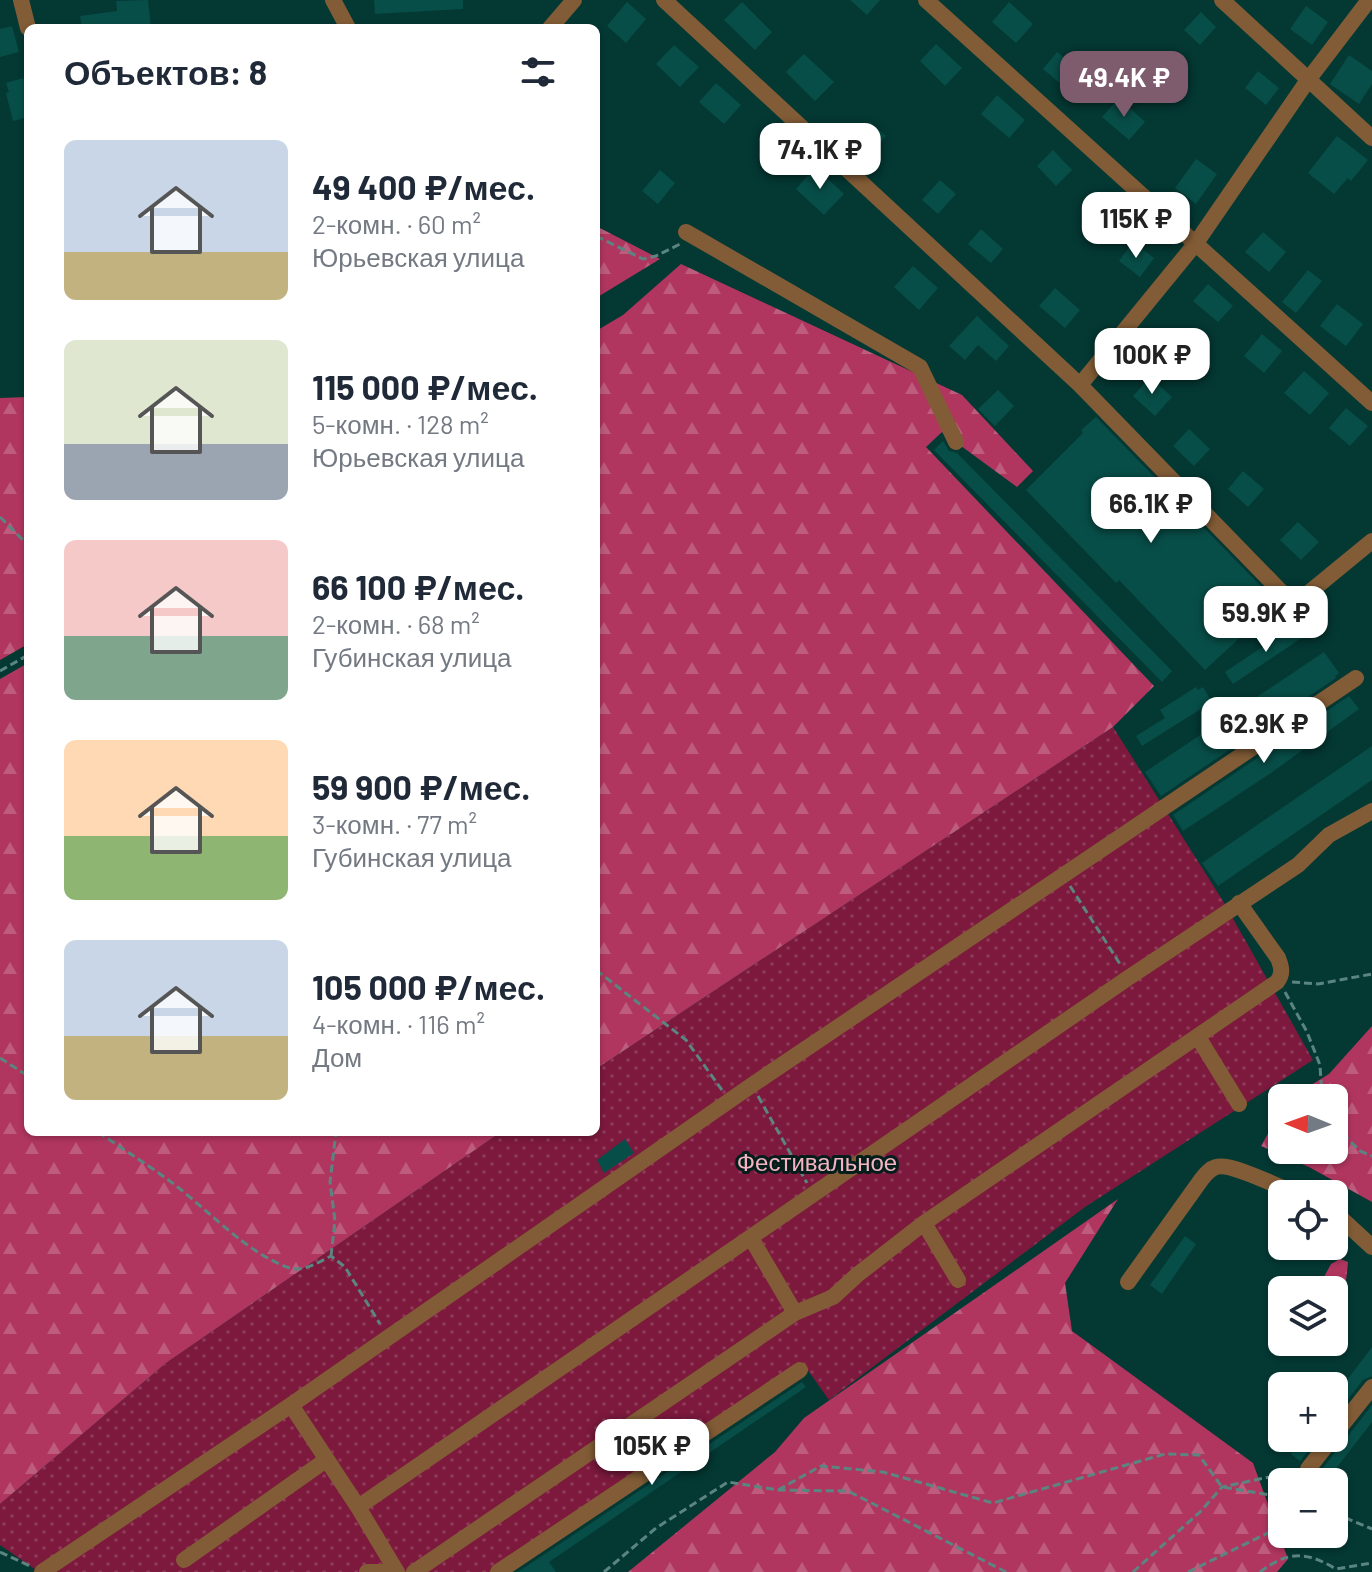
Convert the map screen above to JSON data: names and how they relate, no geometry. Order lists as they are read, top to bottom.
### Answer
{
  "parks": ["Фестивальное"],
  "north": "left",
  "page": {
    "heading": "Объектов: 8",
    "price": [
      "49.4K ₽",
      "74.1K ₽",
      "115K ₽",
      "100K ₽",
      "66.1K ₽",
      "59.9K ₽",
      "62.9K ₽",
      "105K ₽"
    ],
    "list": [
      {
        "name": "49 400 ₽/мес.",
        "note": "2-комн. · 60 m² · Юрьевская улица"
      },
      {
        "name": "115 000 ₽/мес.",
        "note": "5-комн. · 128 m² · Юрьевская улица"
      },
      {
        "name": "66 100 ₽/мес.",
        "note": "2-комн. · 68 m² · Губинская улица"
      },
      {
        "name": "59 900 ₽/мес.",
        "note": "3-комн. · 77 m² · Губинская улица"
      },
      {
        "name": "105 000 ₽/мес.",
        "note": "4-комн. · 116 m² · Дом"
      }
    ],
    "map_buttons": ["+", "−"]
  }
}
